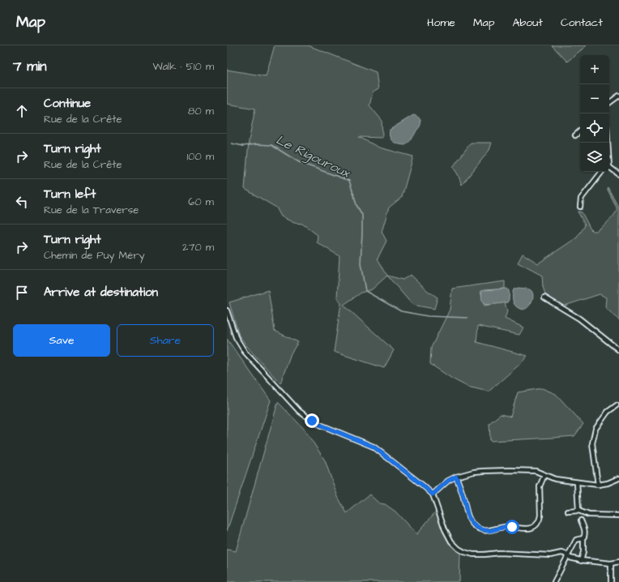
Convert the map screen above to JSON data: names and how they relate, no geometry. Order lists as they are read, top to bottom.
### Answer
{
  "water": ["Le Rigouroux"],
  "page": {
    "header": "Map",
    "nav": [
      "Home",
      "Map",
      "About",
      "Contact"
    ],
    "heading": ["7 min", "Walk · 510 m"],
    "map_buttons": ["+", "−"],
    "list": [
      ["Continue", "Rue de la Crête", "80 m"],
      ["Turn right", "Rue de la Crête", "100 m"],
      ["Turn left", "Rue de la Traverse", "60 m"],
      ["Turn right", "Chemin de Puy Méry", "270 m"],
      "Arrive at destination"
    ],
    "buttons": ["Save", "Share"]
  }
}
